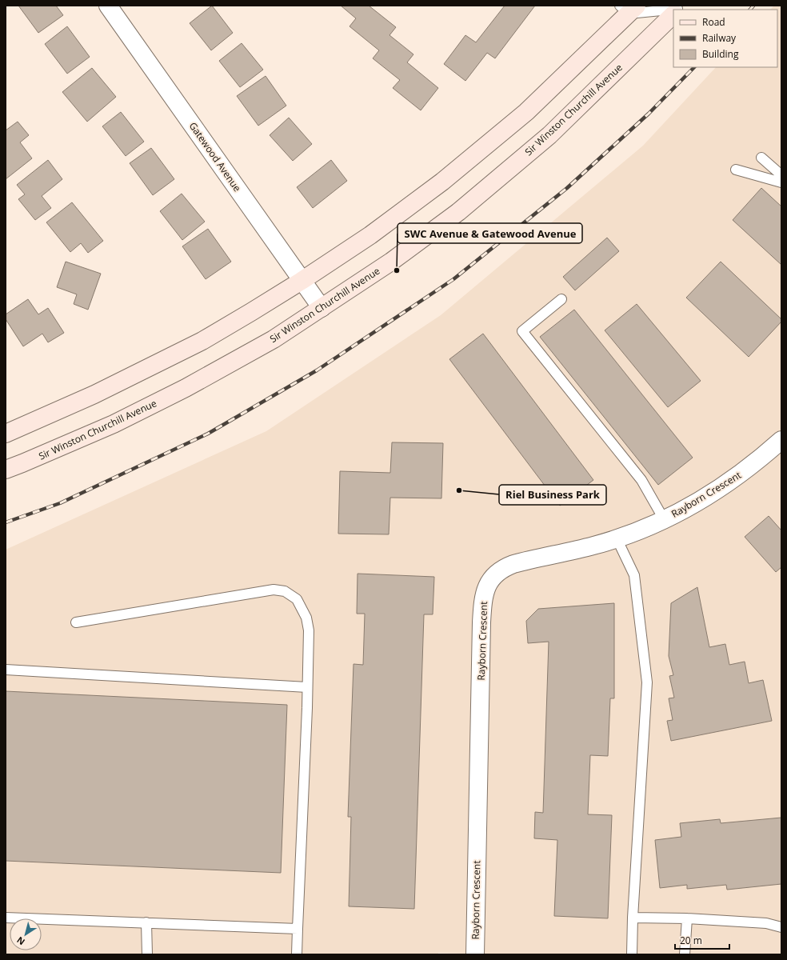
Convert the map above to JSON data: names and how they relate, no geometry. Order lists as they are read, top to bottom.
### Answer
{
  "streets": {
    "main road": ["Sir Winston Churchill Avenue"],
    "street": ["Gatewood Avenue", "Rayborn Crescent"]
  },
  "crossings": [
    ["Sir Winston Churchill Avenue", "Gatewood Avenue"]
  ],
  "places": ["SWC Avenue & Gatewood Avenue", "Riel Business Park"],
  "legend": ["Road", "Railway", "Building"],
  "scale_bar": "20 m",
  "north": "bottom left"
}
